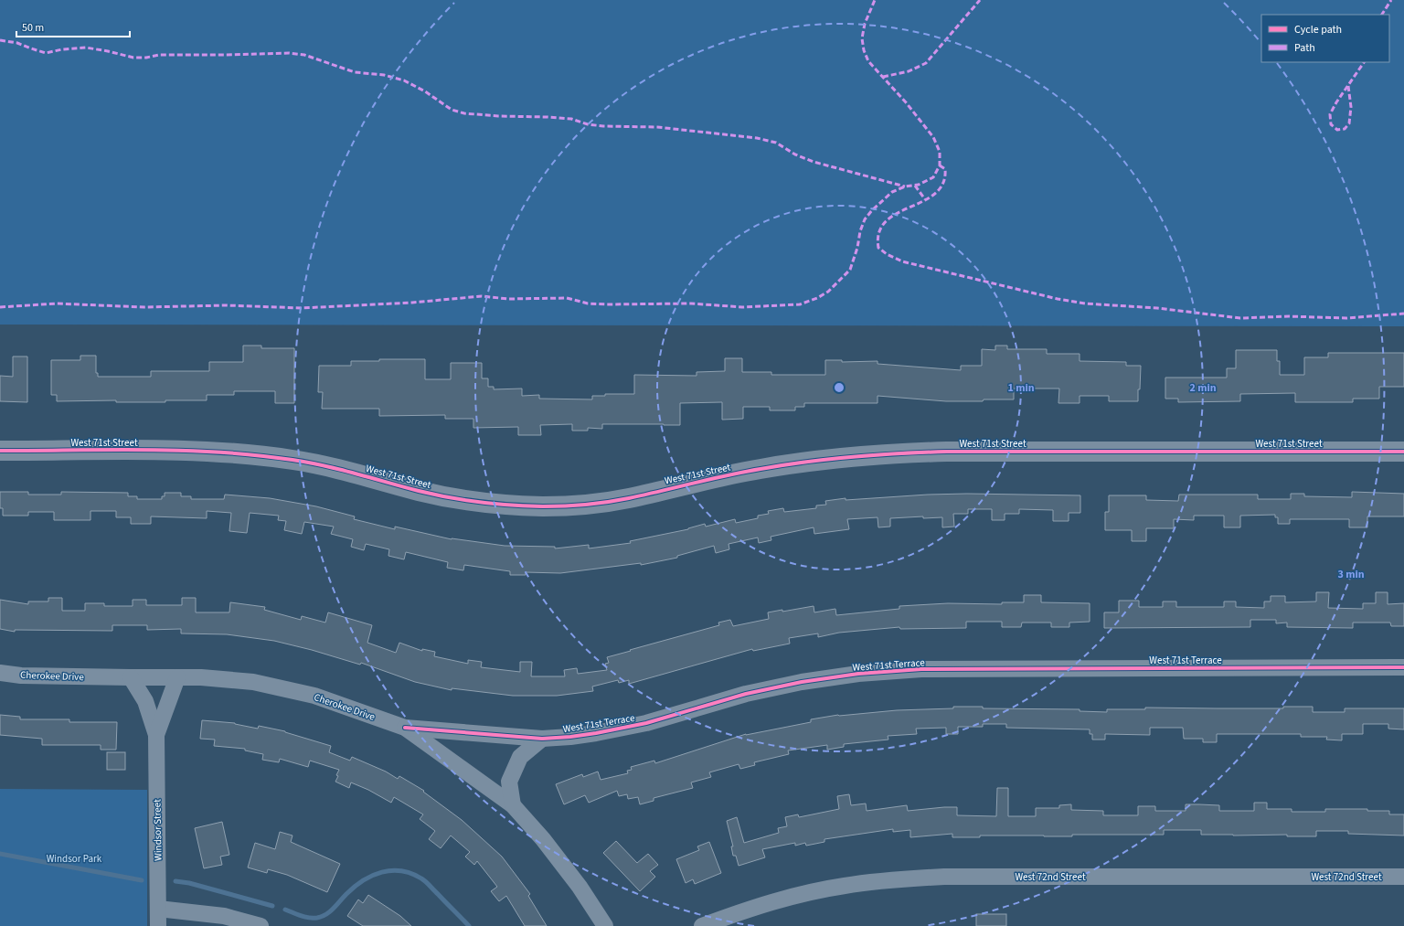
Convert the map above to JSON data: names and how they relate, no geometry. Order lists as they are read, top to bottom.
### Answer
{
  "streets": {
    "street": [
      "West 71st Street",
      "West 71st Terrace",
      "Cherokee Drive",
      "Windsor Street",
      "West 72nd Street"
    ]
  },
  "crossings": [
    ["West 71st Terrace", "Cherokee Drive"],
    ["Cherokee Drive", "Windsor Street"]
  ],
  "parks": ["Windsor Park"],
  "legend": ["Cycle path", "Path"],
  "scale_bar": "50 m",
  "rings": ["1 min", "2 min", "3 min"]
}
